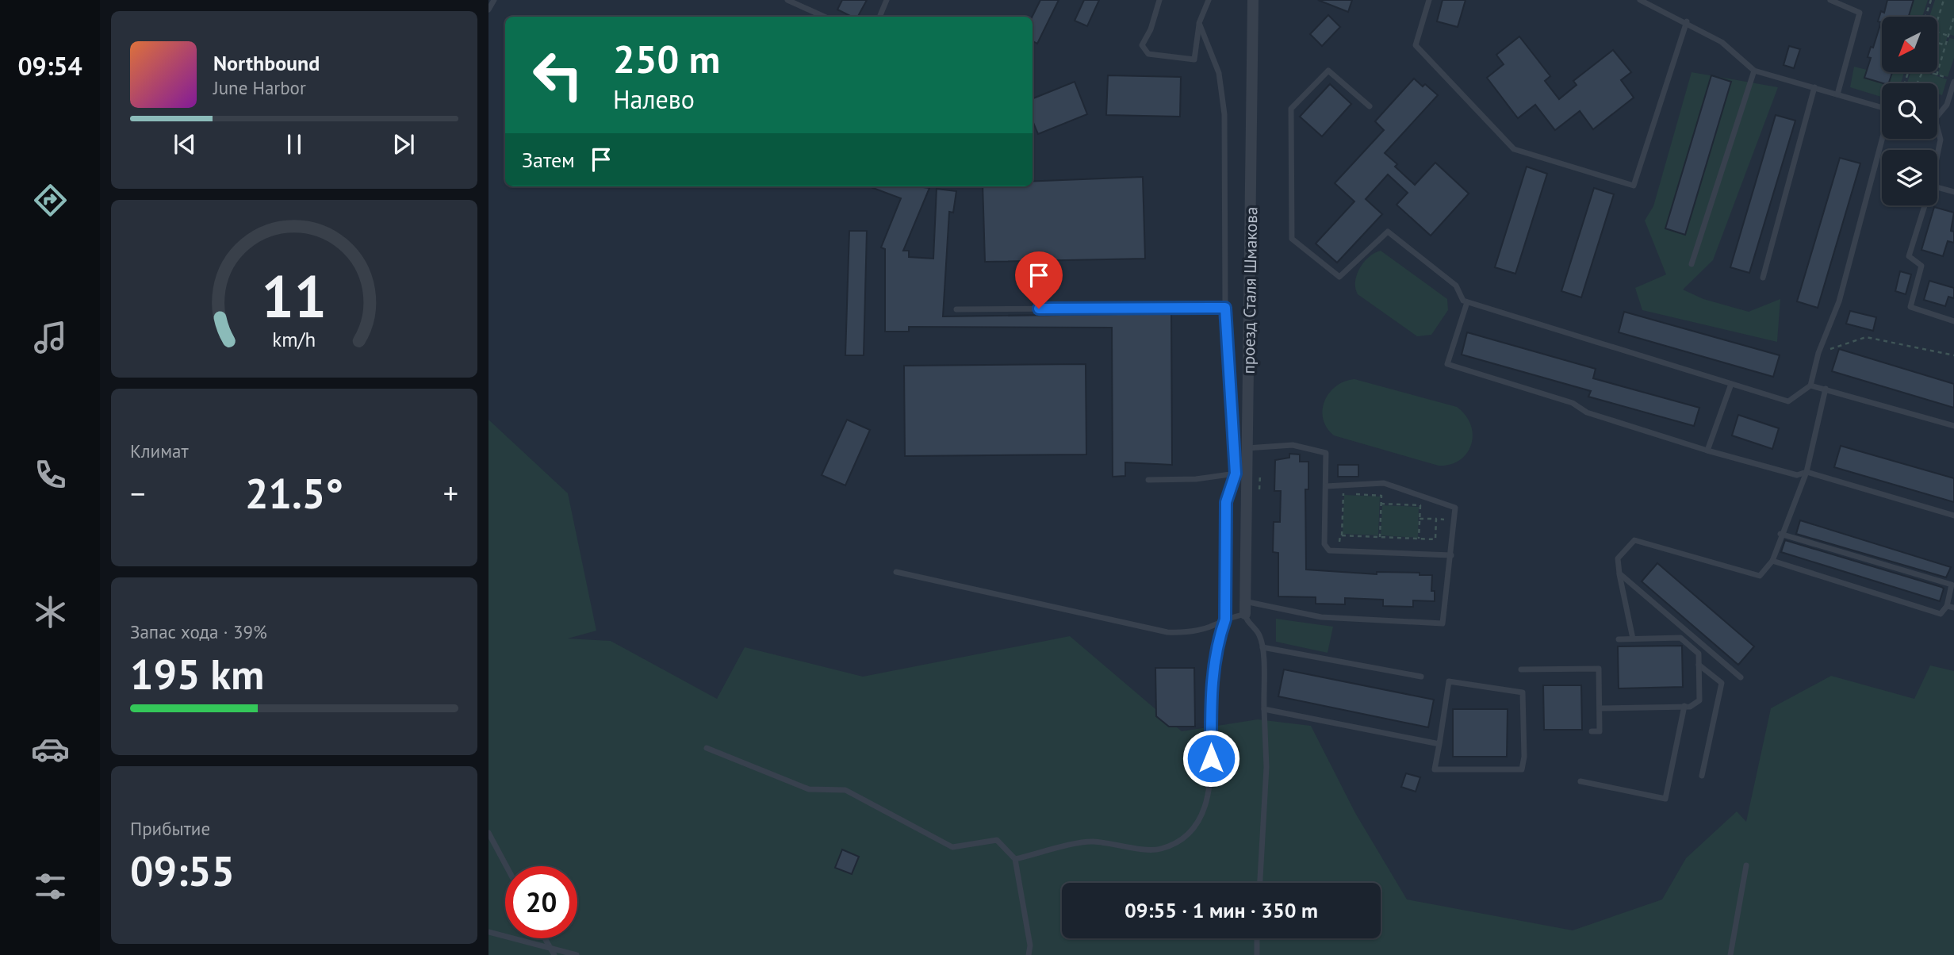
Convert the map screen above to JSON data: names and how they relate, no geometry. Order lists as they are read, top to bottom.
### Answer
{
  "streets": {
    "street": ["проезд Сталя Шмакова"]
  },
  "north": "bottom left",
  "page": {
    "tabs": "09:54",
    "turn": ["250 m", "Налево"],
    "song": ["Northbound", "June Harbor"],
    "then": "Затем",
    "tile": [
      "Климат",
      ["Запас хода · 39%", "195 km"],
      ["Прибытие", "09:55"]
    ],
    "heat": ["−", "21.5°", "+"],
    "limit": "20",
    "trip": "09:55 · 1 мин · 350 m",
    "gauge": ["11", "km/h"]
  }
}
